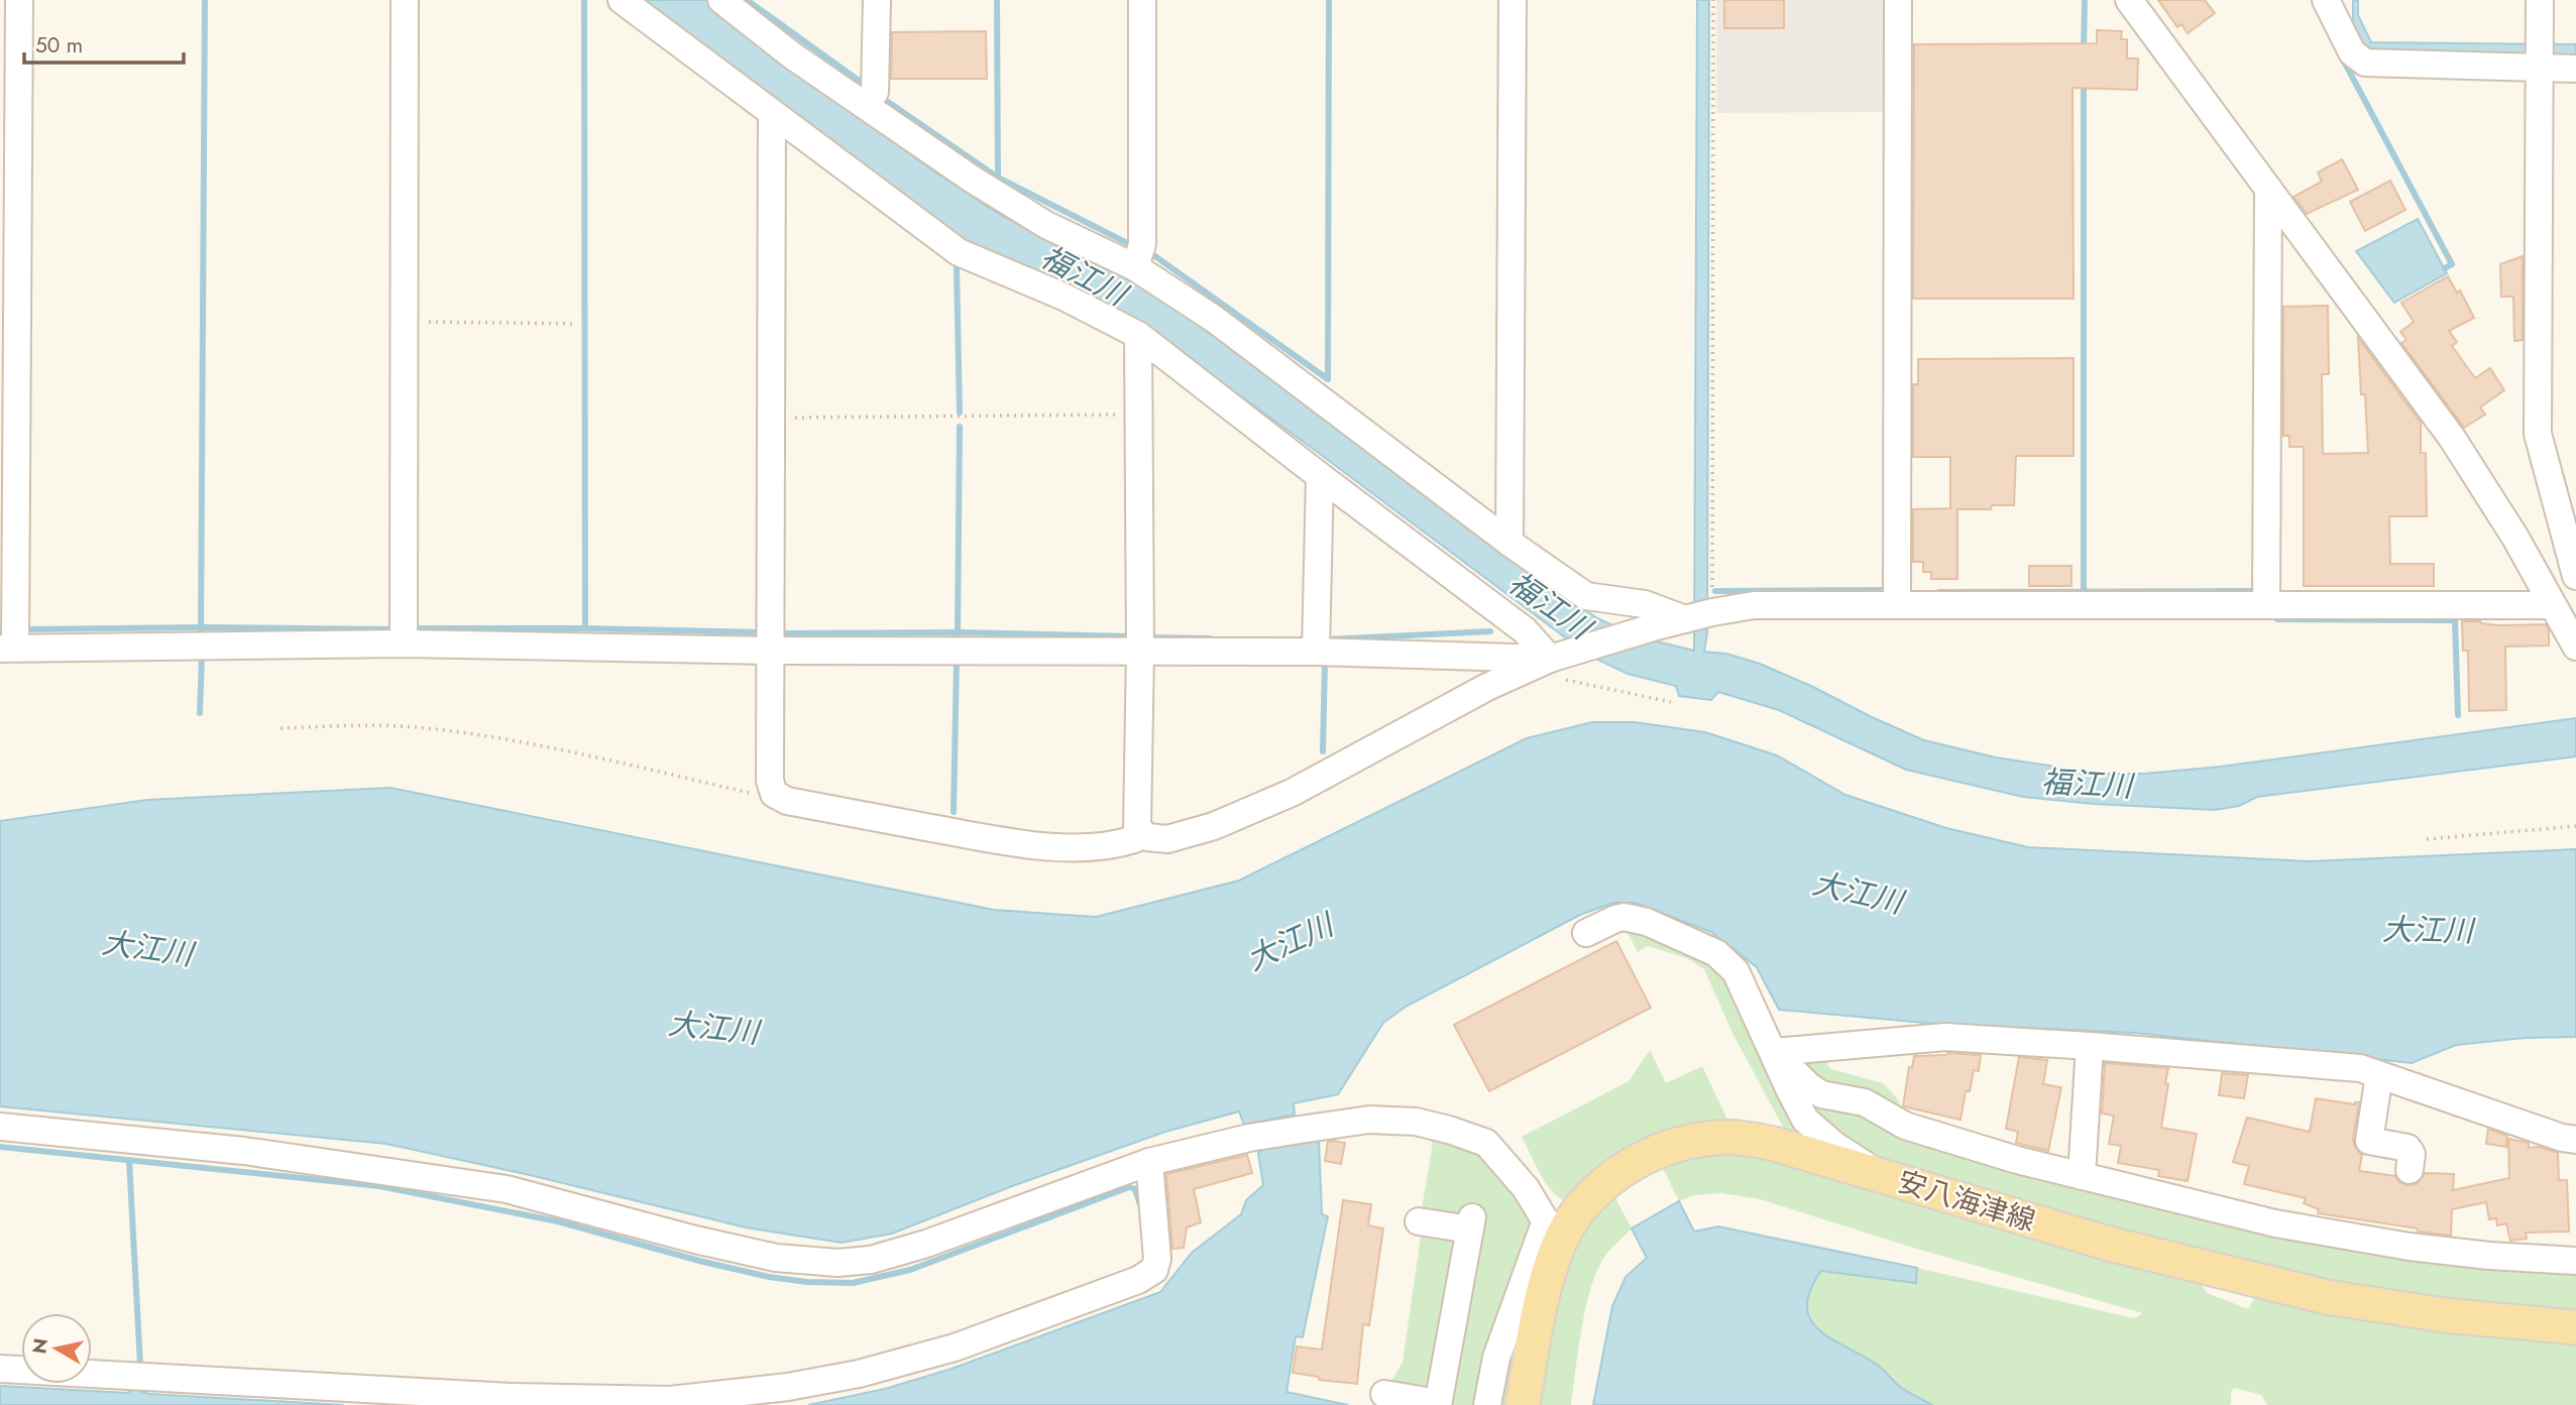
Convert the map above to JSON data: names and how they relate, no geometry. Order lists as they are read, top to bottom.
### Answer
{
  "streets": {
    "main road": ["安八海津線"]
  },
  "water": ["福江川", "大江川"],
  "scale_bar": "50 m",
  "north": "left"
}
